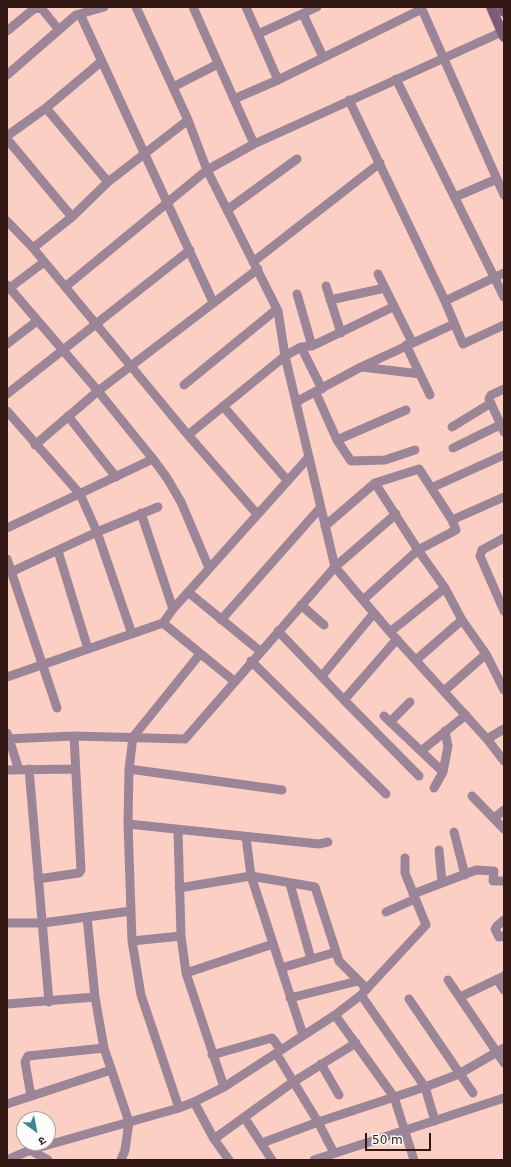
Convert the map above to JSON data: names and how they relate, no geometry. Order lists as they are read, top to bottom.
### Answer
{
  "scale_bar": "50 m",
  "north": "bottom right"
}
